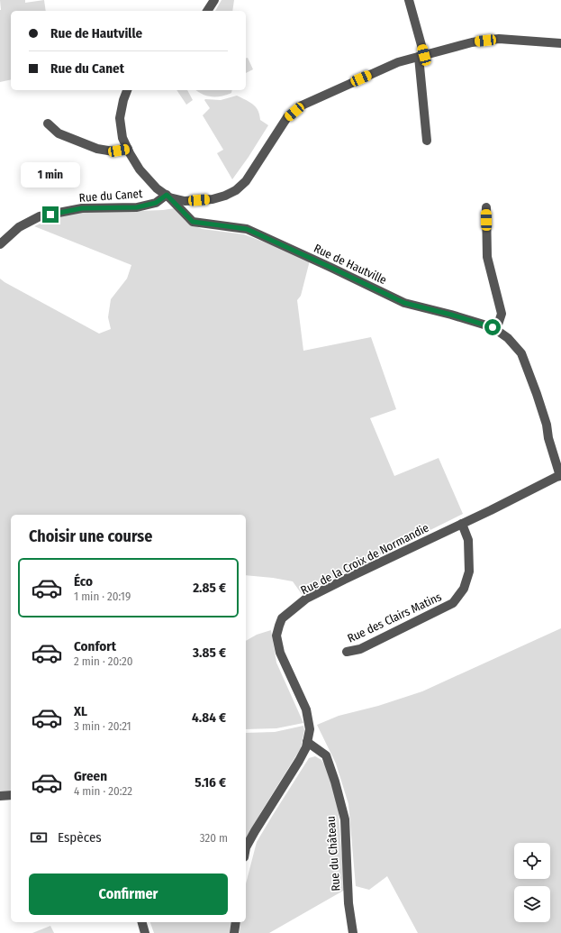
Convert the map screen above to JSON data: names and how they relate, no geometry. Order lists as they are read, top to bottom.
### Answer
{
  "streets": {
    "street": [
      "Rue du Canet",
      "Rue de Hautville",
      "Rue de la Croix de Normandie",
      "Rue des Clairs Matins",
      "Rue du Château"
    ]
  },
  "crossings": [
    ["Rue du Canet", "Rue de Hautville"],
    ["Rue de Hautville", "Rue de la Croix de Normandie"],
    ["Rue de la Croix de Normandie", "Rue des Clairs Matins"],
    ["Rue de la Croix de Normandie", "Rue du Château"]
  ],
  "page": {
    "banner": ["Rue de Hautville", "Rue du Canet"],
    "bubble": "1 min",
    "heading": "Choisir une course",
    "list": [
      {
        "name": "Éco",
        "note": "1 min · 20:19",
        "value": "2.85 €"
      },
      {
        "name": "Confort",
        "note": "2 min · 20:20",
        "value": "3.85 €"
      },
      {
        "name": "XL",
        "note": "3 min · 20:21",
        "value": "4.84 €"
      },
      {
        "name": "Green",
        "note": "4 min · 20:22",
        "value": "5.16 €"
      }
    ],
    "pay": ["Espèces", "320 m"],
    "buttons": "Confirmer"
  }
}
